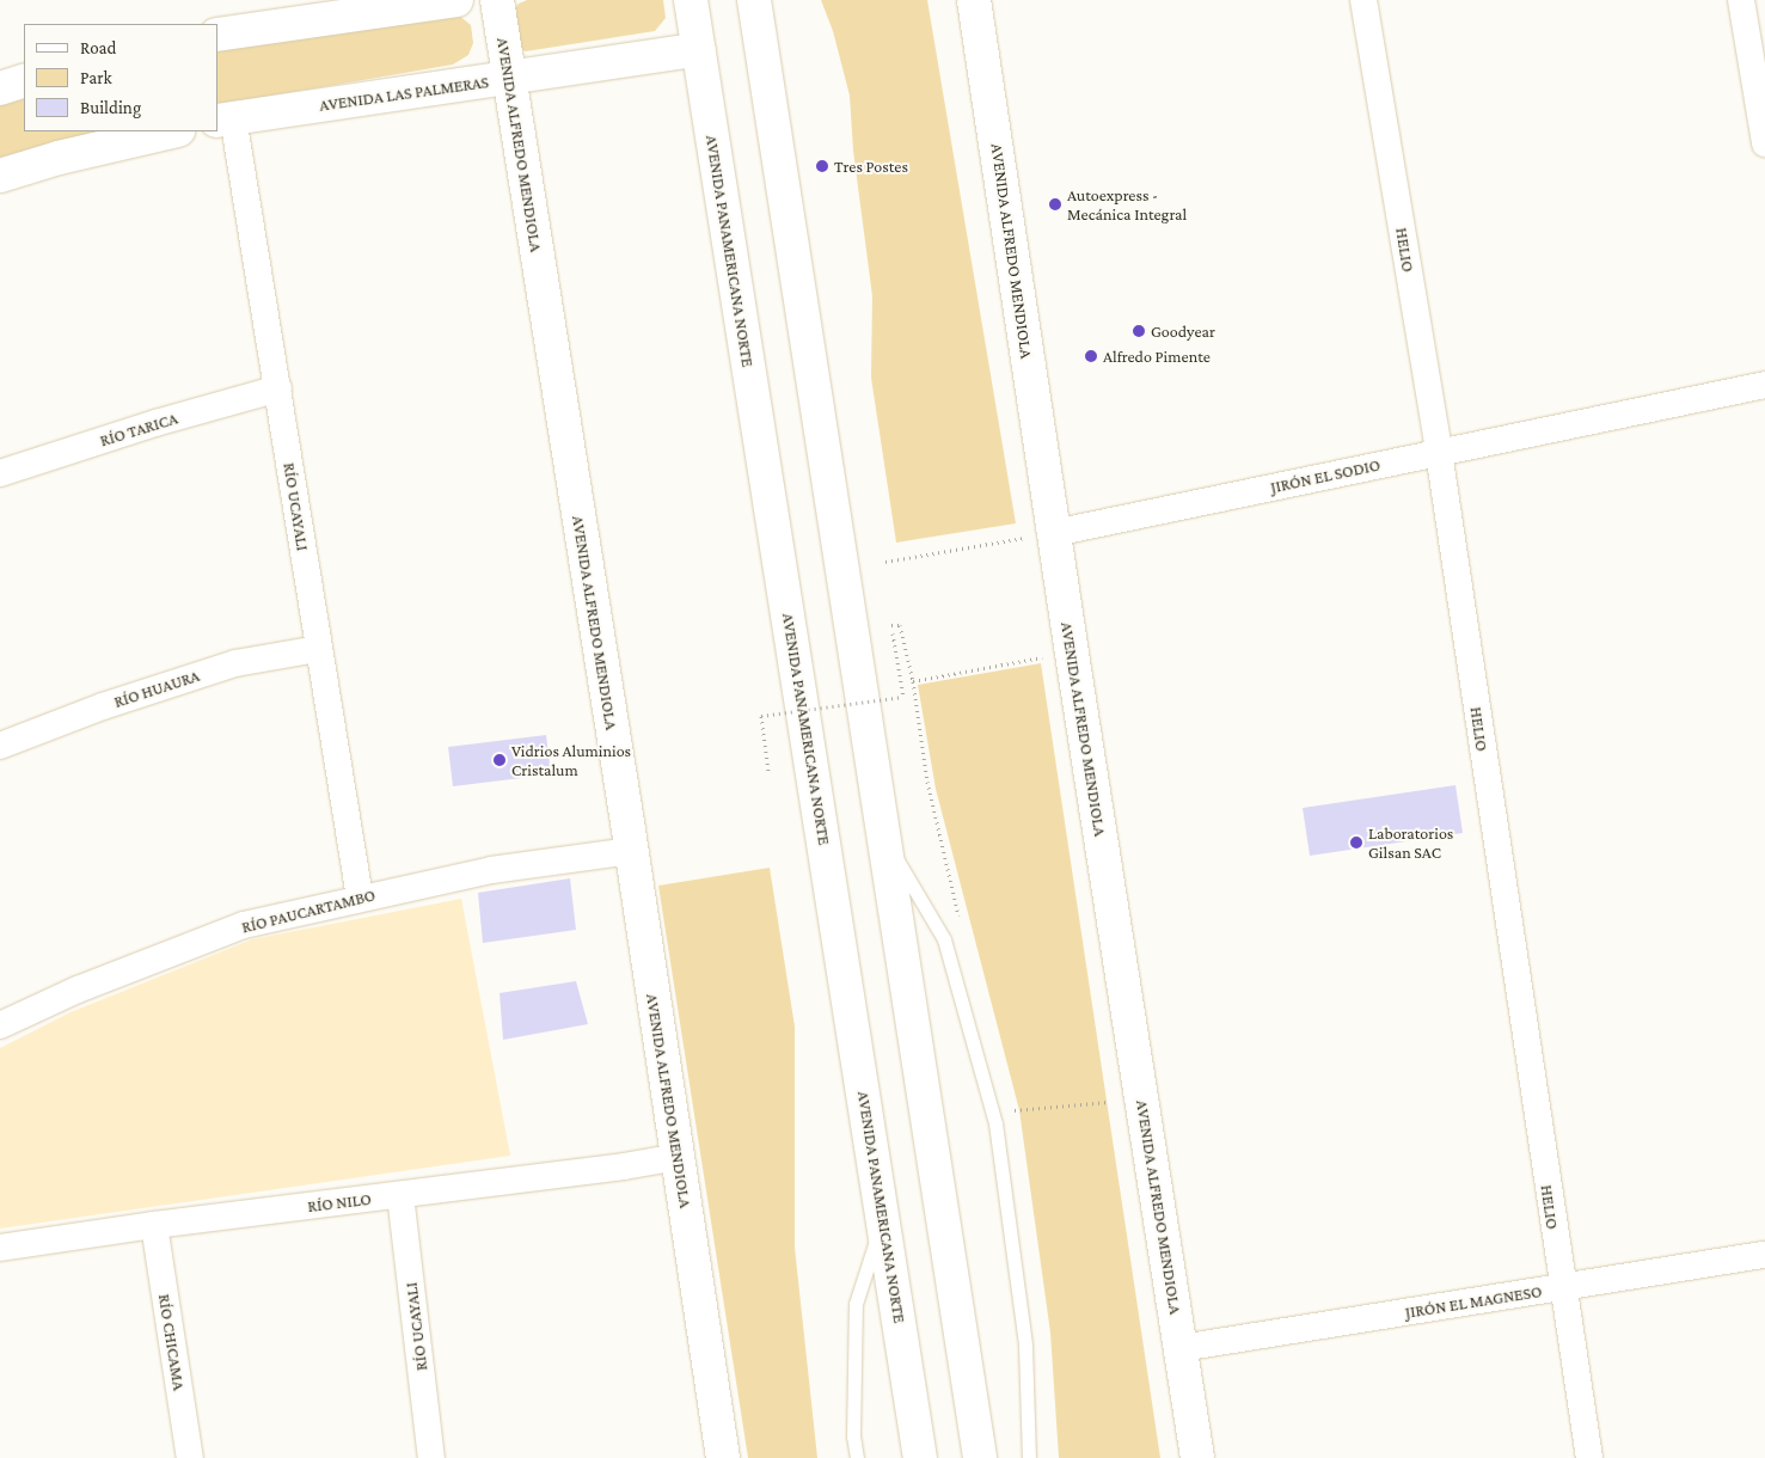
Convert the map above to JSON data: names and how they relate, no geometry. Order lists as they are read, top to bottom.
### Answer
{
  "streets": {
    "main road": ["AVENIDA LAS PALMERAS", "AVENIDA ALFREDO MENDIOLA", "AVENIDA PANAMERICANA NORTE"],
    "street": [
      "HELIO",
      "RÍO TARICA",
      "JIRÓN EL SODIO",
      "RÍO UCAYALI",
      "RÍO HUAURA",
      "RÍO PAUCARTAMBO",
      "RÍO NILO",
      "JIRÓN EL MAGNESO",
      "RÍO CHICAMA"
    ]
  },
  "crossings": [
    ["AVENIDA LAS PALMERAS", "AVENIDA ALFREDO MENDIOLA"],
    ["AVENIDA LAS PALMERAS", "AVENIDA PANAMERICANA NORTE"],
    ["AVENIDA LAS PALMERAS", "RÍO UCAYALI"],
    ["AVENIDA ALFREDO MENDIOLA", "JIRÓN EL SODIO"],
    ["AVENIDA ALFREDO MENDIOLA", "RÍO PAUCARTAMBO"],
    ["AVENIDA ALFREDO MENDIOLA", "RÍO NILO"],
    ["AVENIDA ALFREDO MENDIOLA", "JIRÓN EL MAGNESO"],
    ["HELIO", "JIRÓN EL SODIO"],
    ["HELIO", "JIRÓN EL MAGNESO"],
    ["RÍO TARICA", "RÍO UCAYALI"],
    ["RÍO UCAYALI", "RÍO HUAURA"],
    ["RÍO UCAYALI", "RÍO PAUCARTAMBO"],
    ["RÍO UCAYALI", "RÍO NILO"],
    ["RÍO NILO", "RÍO CHICAMA"]
  ],
  "places": [
    "Tres Postes",
    "Autoexpress - Mecánica Integral",
    "Goodyear",
    "Alfredo Pimente",
    "Vidrios Aluminios Cristalum",
    "Laboratorios Gilsan SAC"
  ],
  "legend": ["Road", "Park", "Building"]
}
